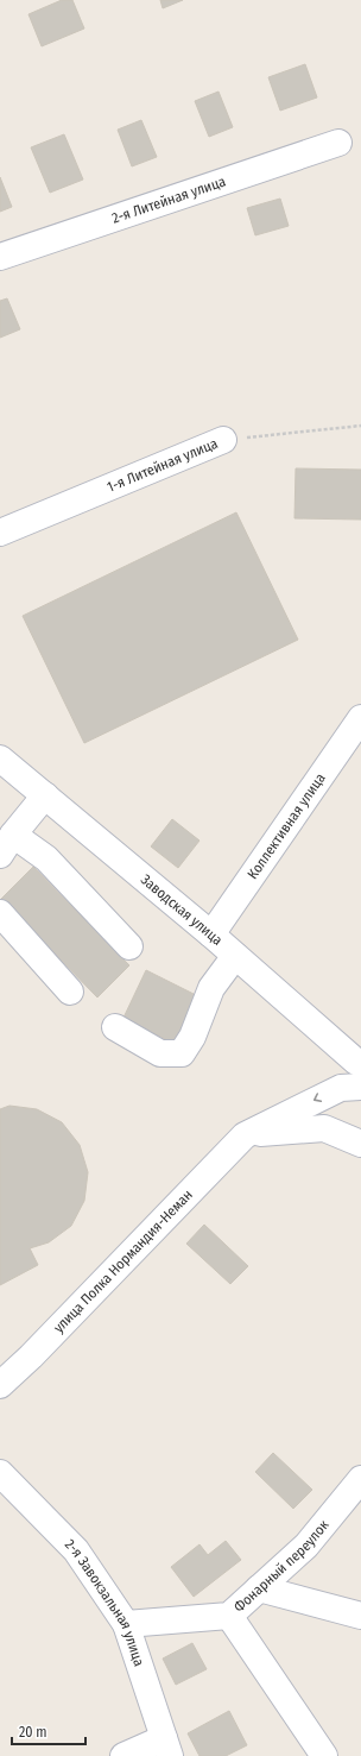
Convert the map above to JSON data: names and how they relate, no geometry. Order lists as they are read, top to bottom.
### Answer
{
  "streets": {
    "street": [
      "2-я Литейная улица",
      "1-я Литейная улица",
      "Коллективная улица",
      "Заводская улица",
      "улица Полка Нормандия-Неман",
      "Фонарный переулок",
      "2-я Завокзальная улица"
    ]
  },
  "crossings": [
    ["Коллективная улица", "Заводская улица"],
    ["Фонарный переулок", "2-я Завокзальная улица"]
  ],
  "scale_bar": "20 m"
}
